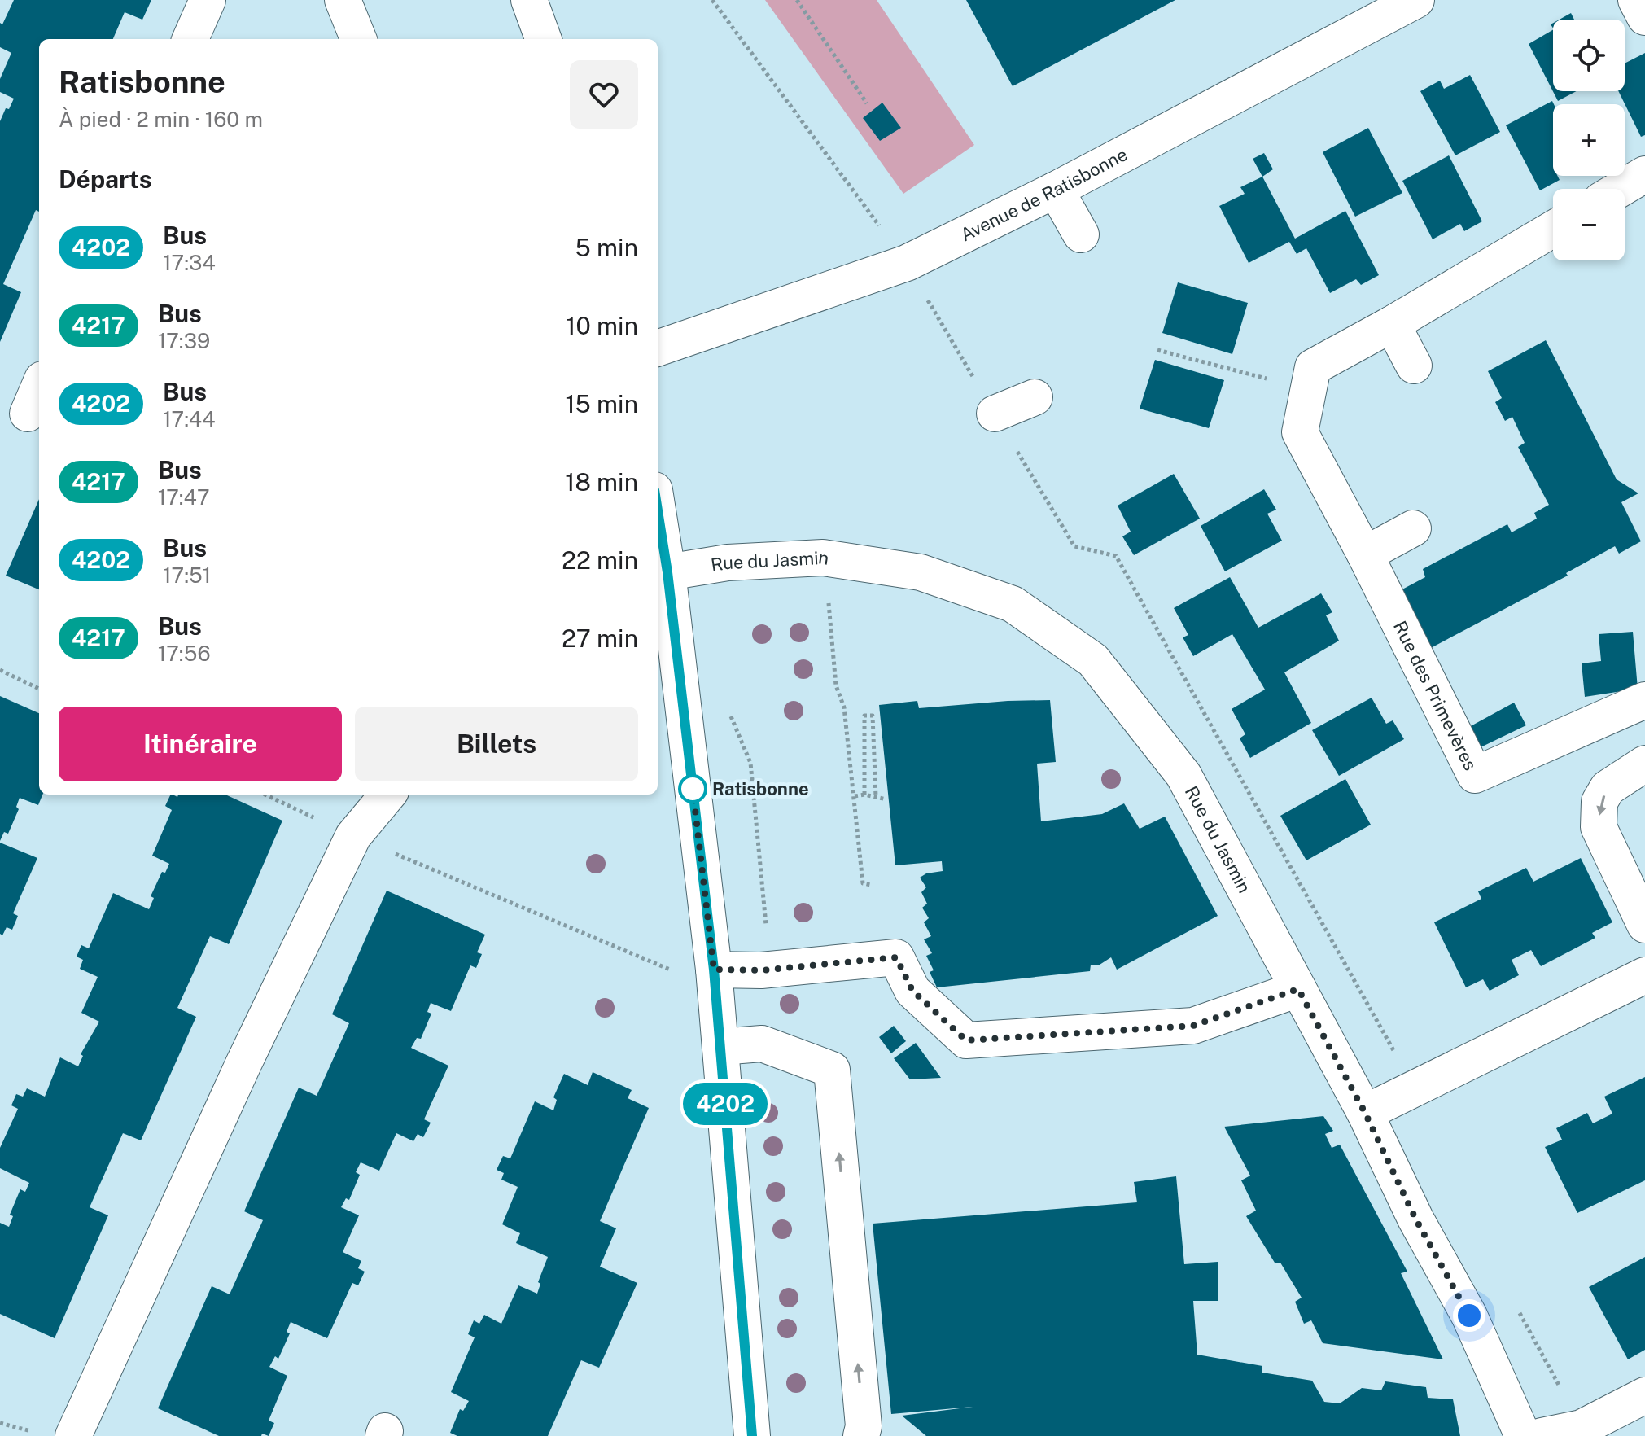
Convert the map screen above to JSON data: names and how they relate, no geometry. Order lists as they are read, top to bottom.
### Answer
{
  "streets": {
    "street": ["Avenue de Ratisbonne", "Rue du Jasmin", "Rue des Primevères"]
  },
  "places": ["Ratisbonne"],
  "lines": ["bus line 4202"],
  "page": {
    "on_map": "4202",
    "map_buttons": ["+", "−"],
    "heading": [
      ["Ratisbonne", "À pied · 2 min · 160 m"],
      "Départs"
    ],
    "list": [
      {
        "mark": "4202",
        "name": "Bus",
        "note": "17:34",
        "value": "5 min"
      },
      {
        "mark": "4217",
        "name": "Bus",
        "note": "17:39",
        "value": "10 min"
      },
      {
        "mark": "4202",
        "name": "Bus",
        "note": "17:44",
        "value": "15 min"
      },
      {
        "mark": "4217",
        "name": "Bus",
        "note": "17:47",
        "value": "18 min"
      },
      {
        "mark": "4202",
        "name": "Bus",
        "note": "17:51",
        "value": "22 min"
      },
      {
        "mark": "4217",
        "name": "Bus",
        "note": "17:56",
        "value": "27 min"
      }
    ],
    "buttons": ["Itinéraire", "Billets"]
  }
}
